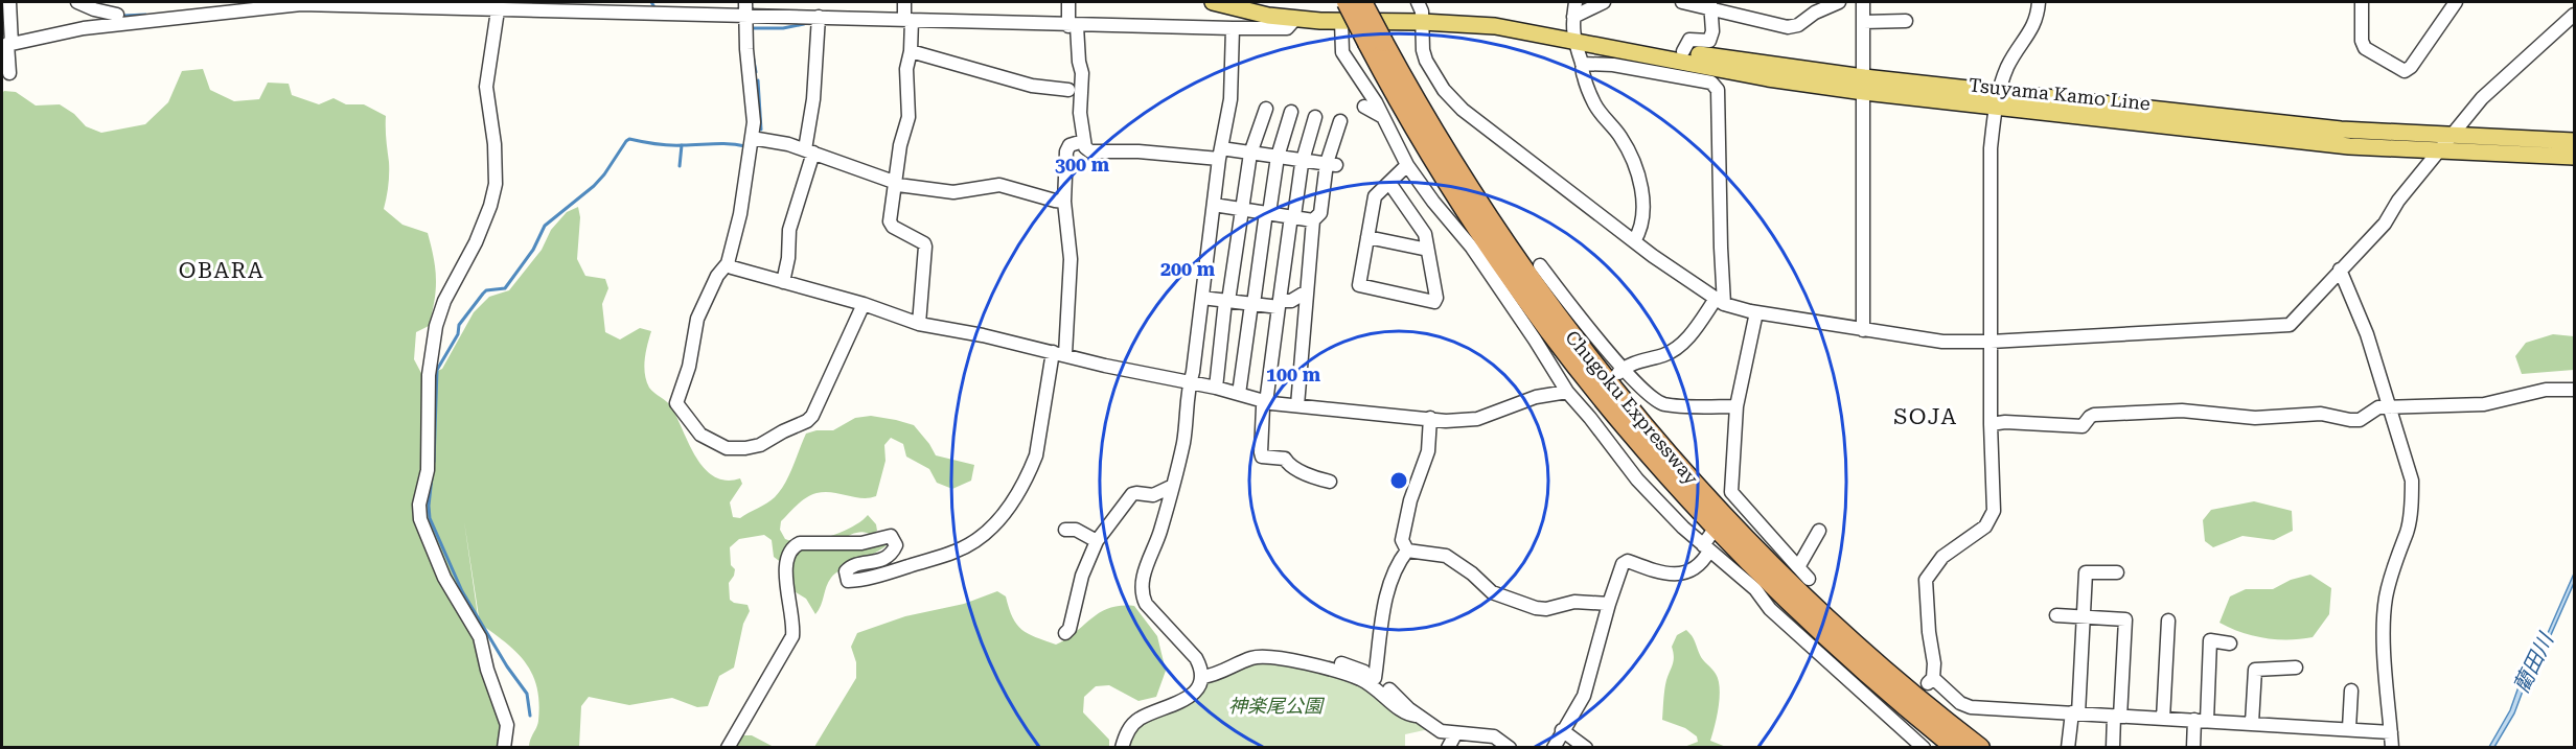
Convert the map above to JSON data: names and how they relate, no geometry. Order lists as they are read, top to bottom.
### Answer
{
  "streets": {
    "highway": ["Chugoku Expressway"],
    "main road": ["Tsuyama Kamo Line"]
  },
  "districts": ["OBARA", "SOJA"],
  "water": ["藺田川"],
  "parks": ["神楽尾公園"],
  "rings": ["300 m", "200 m", "100 m"]
}
